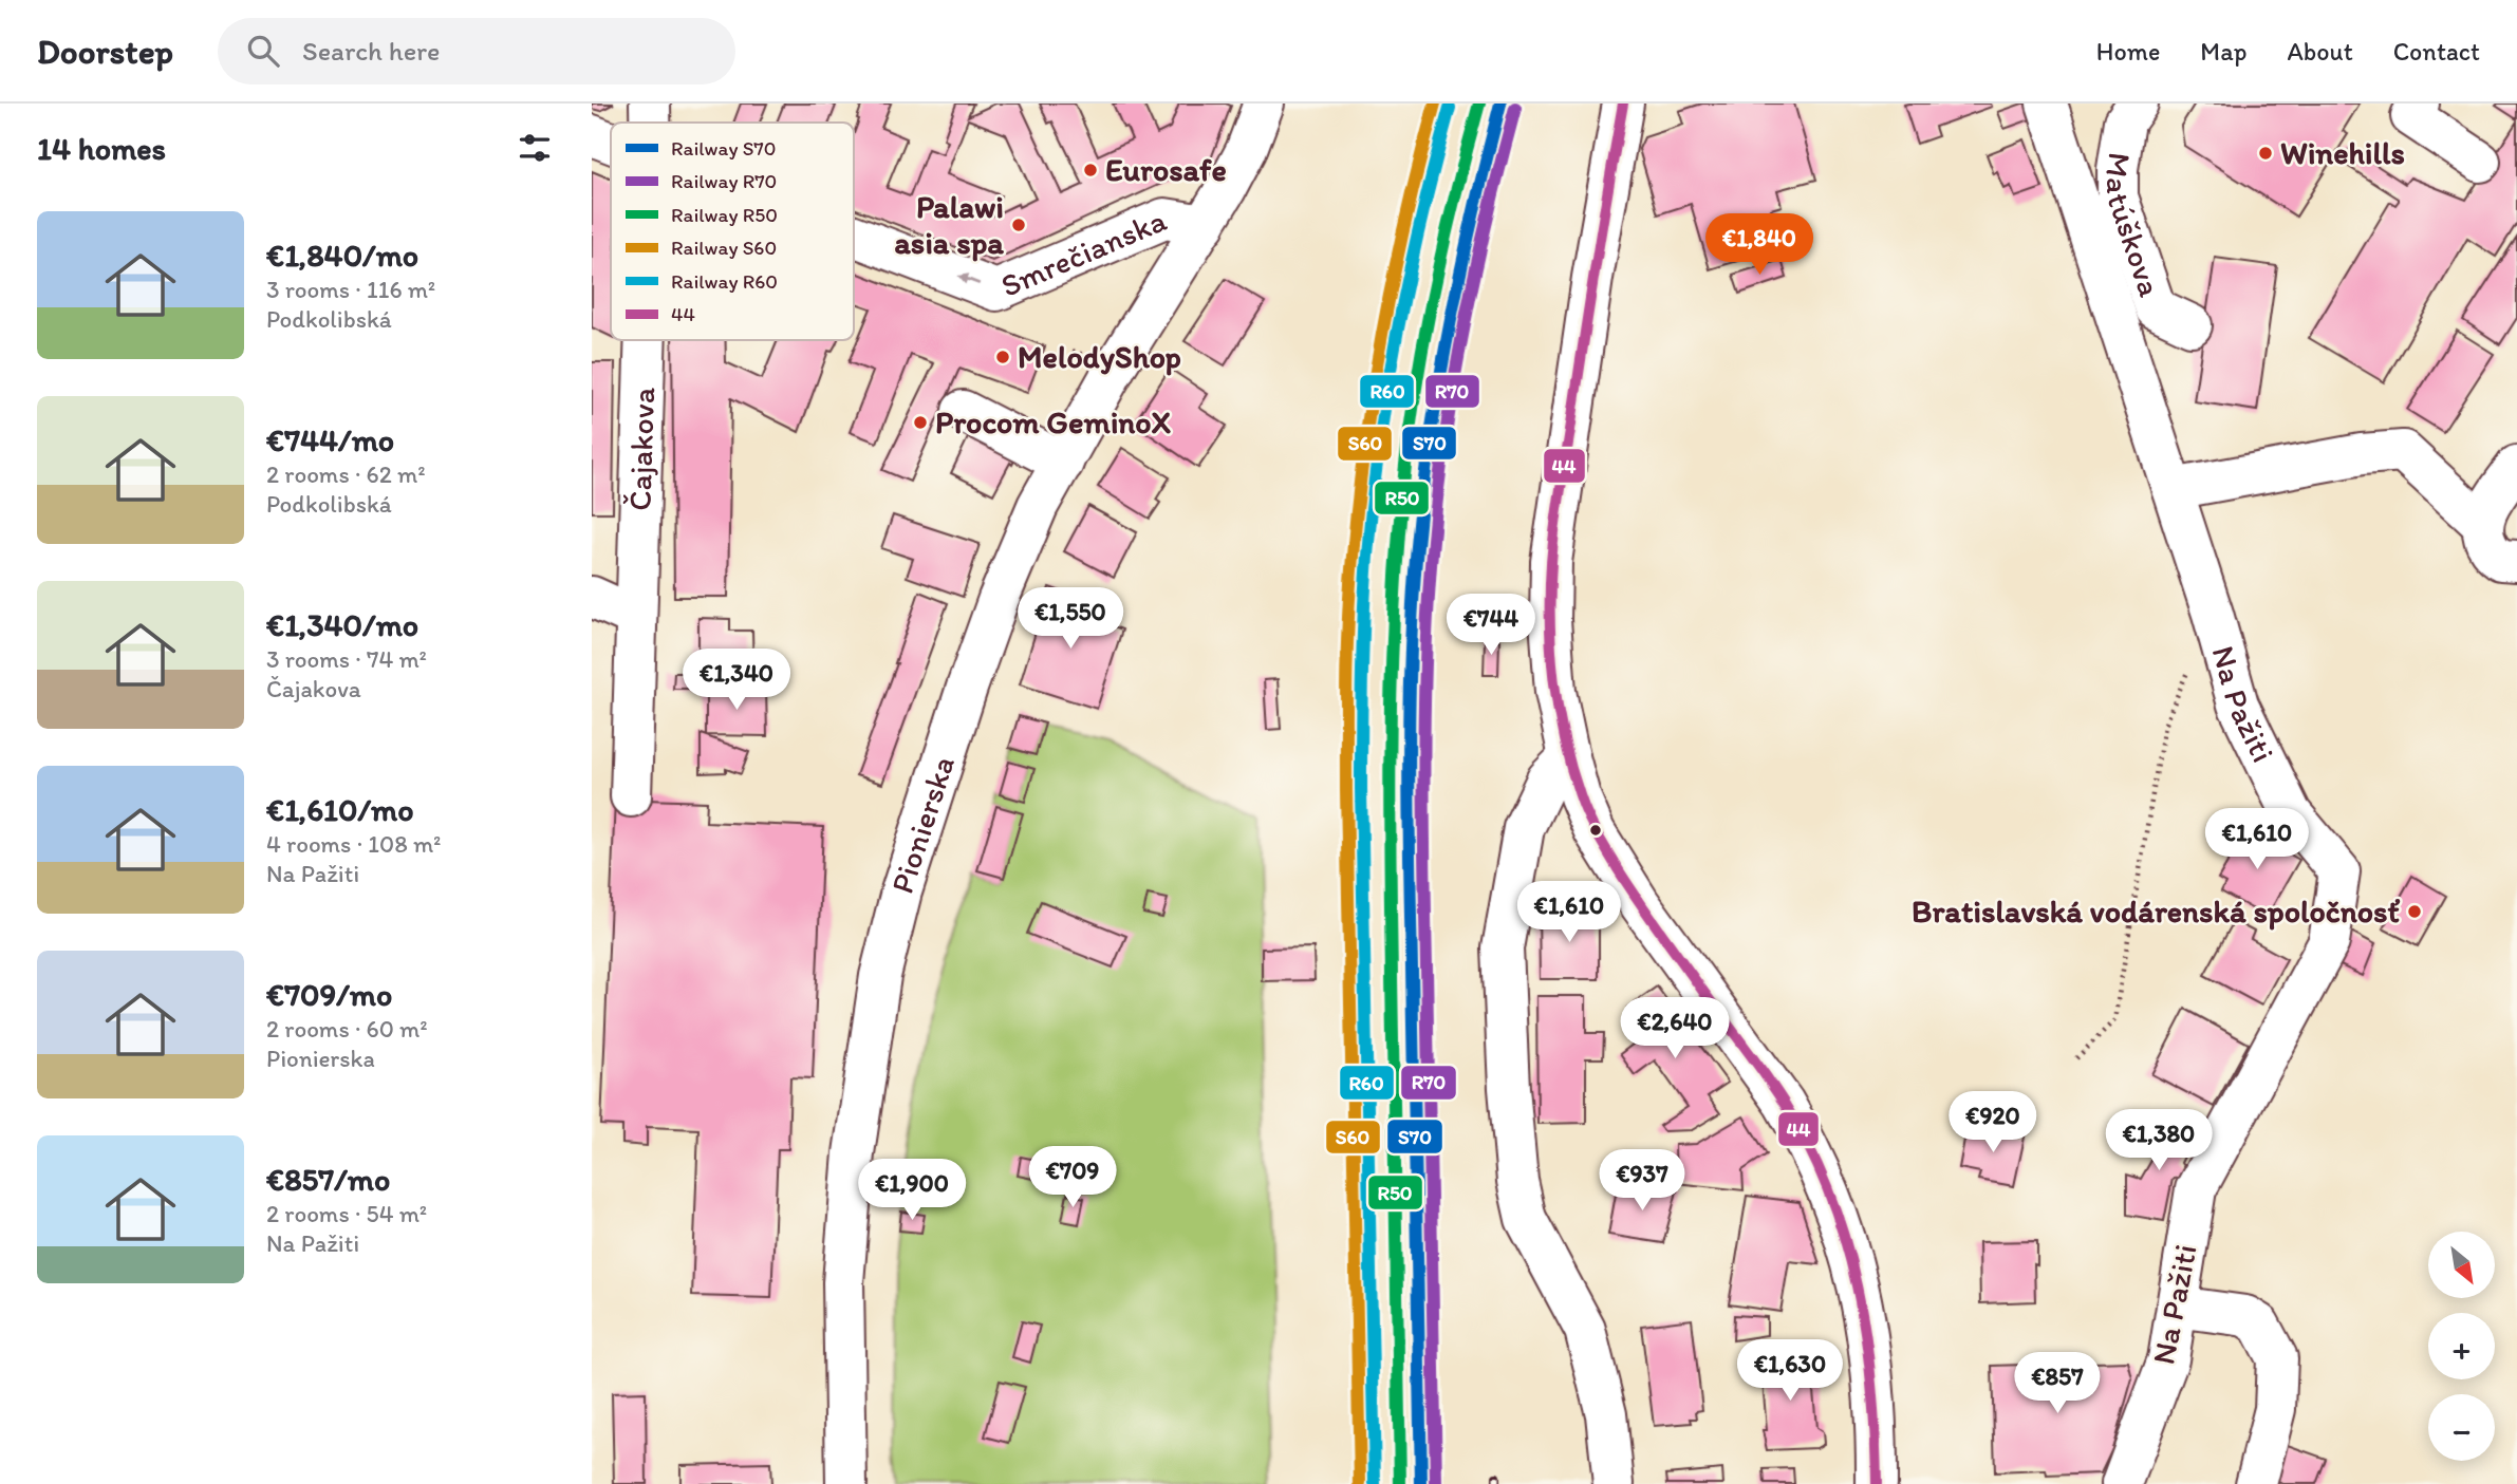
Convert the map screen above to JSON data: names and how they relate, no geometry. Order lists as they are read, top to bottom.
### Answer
{
  "streets": {
    "street": [
      "Matúškova",
      "Smrečianska",
      "Čajakova",
      "Na Pažiti",
      "Pionierska"
    ]
  },
  "crossings": [
    ["Smrečianska", "Pionierska"]
  ],
  "one_way": ["Smrečianska"],
  "places": [
    "Winehills",
    "Eurosafe",
    "Palawi asia spa",
    "MelodyShop",
    "Procom GeminoX",
    "Bratislavská vodárenská spoločnosť"
  ],
  "lines": [
    "rail line S70",
    "rail line R50",
    "rail line S60",
    "transit line 44",
    "rail line R70",
    "rail line R60"
  ],
  "legend": [
    "Railway S70",
    "Railway R70",
    "Railway R50",
    "Railway S60",
    "Railway R60",
    "44"
  ],
  "north": "bottom right",
  "page": {
    "header": "Doorstep",
    "search": "Search here",
    "nav": [
      "Home",
      "Map",
      "About",
      "Contact"
    ],
    "heading": "14 homes",
    "list": [
      {
        "name": "€1,840/mo",
        "note": "3 rooms · 116 m² · Podkolibská"
      },
      {
        "name": "€744/mo",
        "note": "2 rooms · 62 m² · Podkolibská"
      },
      {
        "name": "€1,340/mo",
        "note": "3 rooms · 74 m² · Čajakova"
      },
      {
        "name": "€1,610/mo",
        "note": "4 rooms · 108 m² · Na Pažiti"
      },
      {
        "name": "€709/mo",
        "note": "2 rooms · 60 m² · Pionierska"
      },
      {
        "name": "€857/mo",
        "note": "2 rooms · 54 m² · Na Pažiti"
      }
    ],
    "price": [
      "€1,840",
      "€1,550",
      "€744",
      "€1,340",
      "€1,610",
      "€1,610",
      "€2,640",
      "€920",
      "€1,380",
      "€709",
      "€937",
      "€1,900",
      "€1,630",
      "€857"
    ],
    "map_buttons": ["+", "−"]
  }
}
